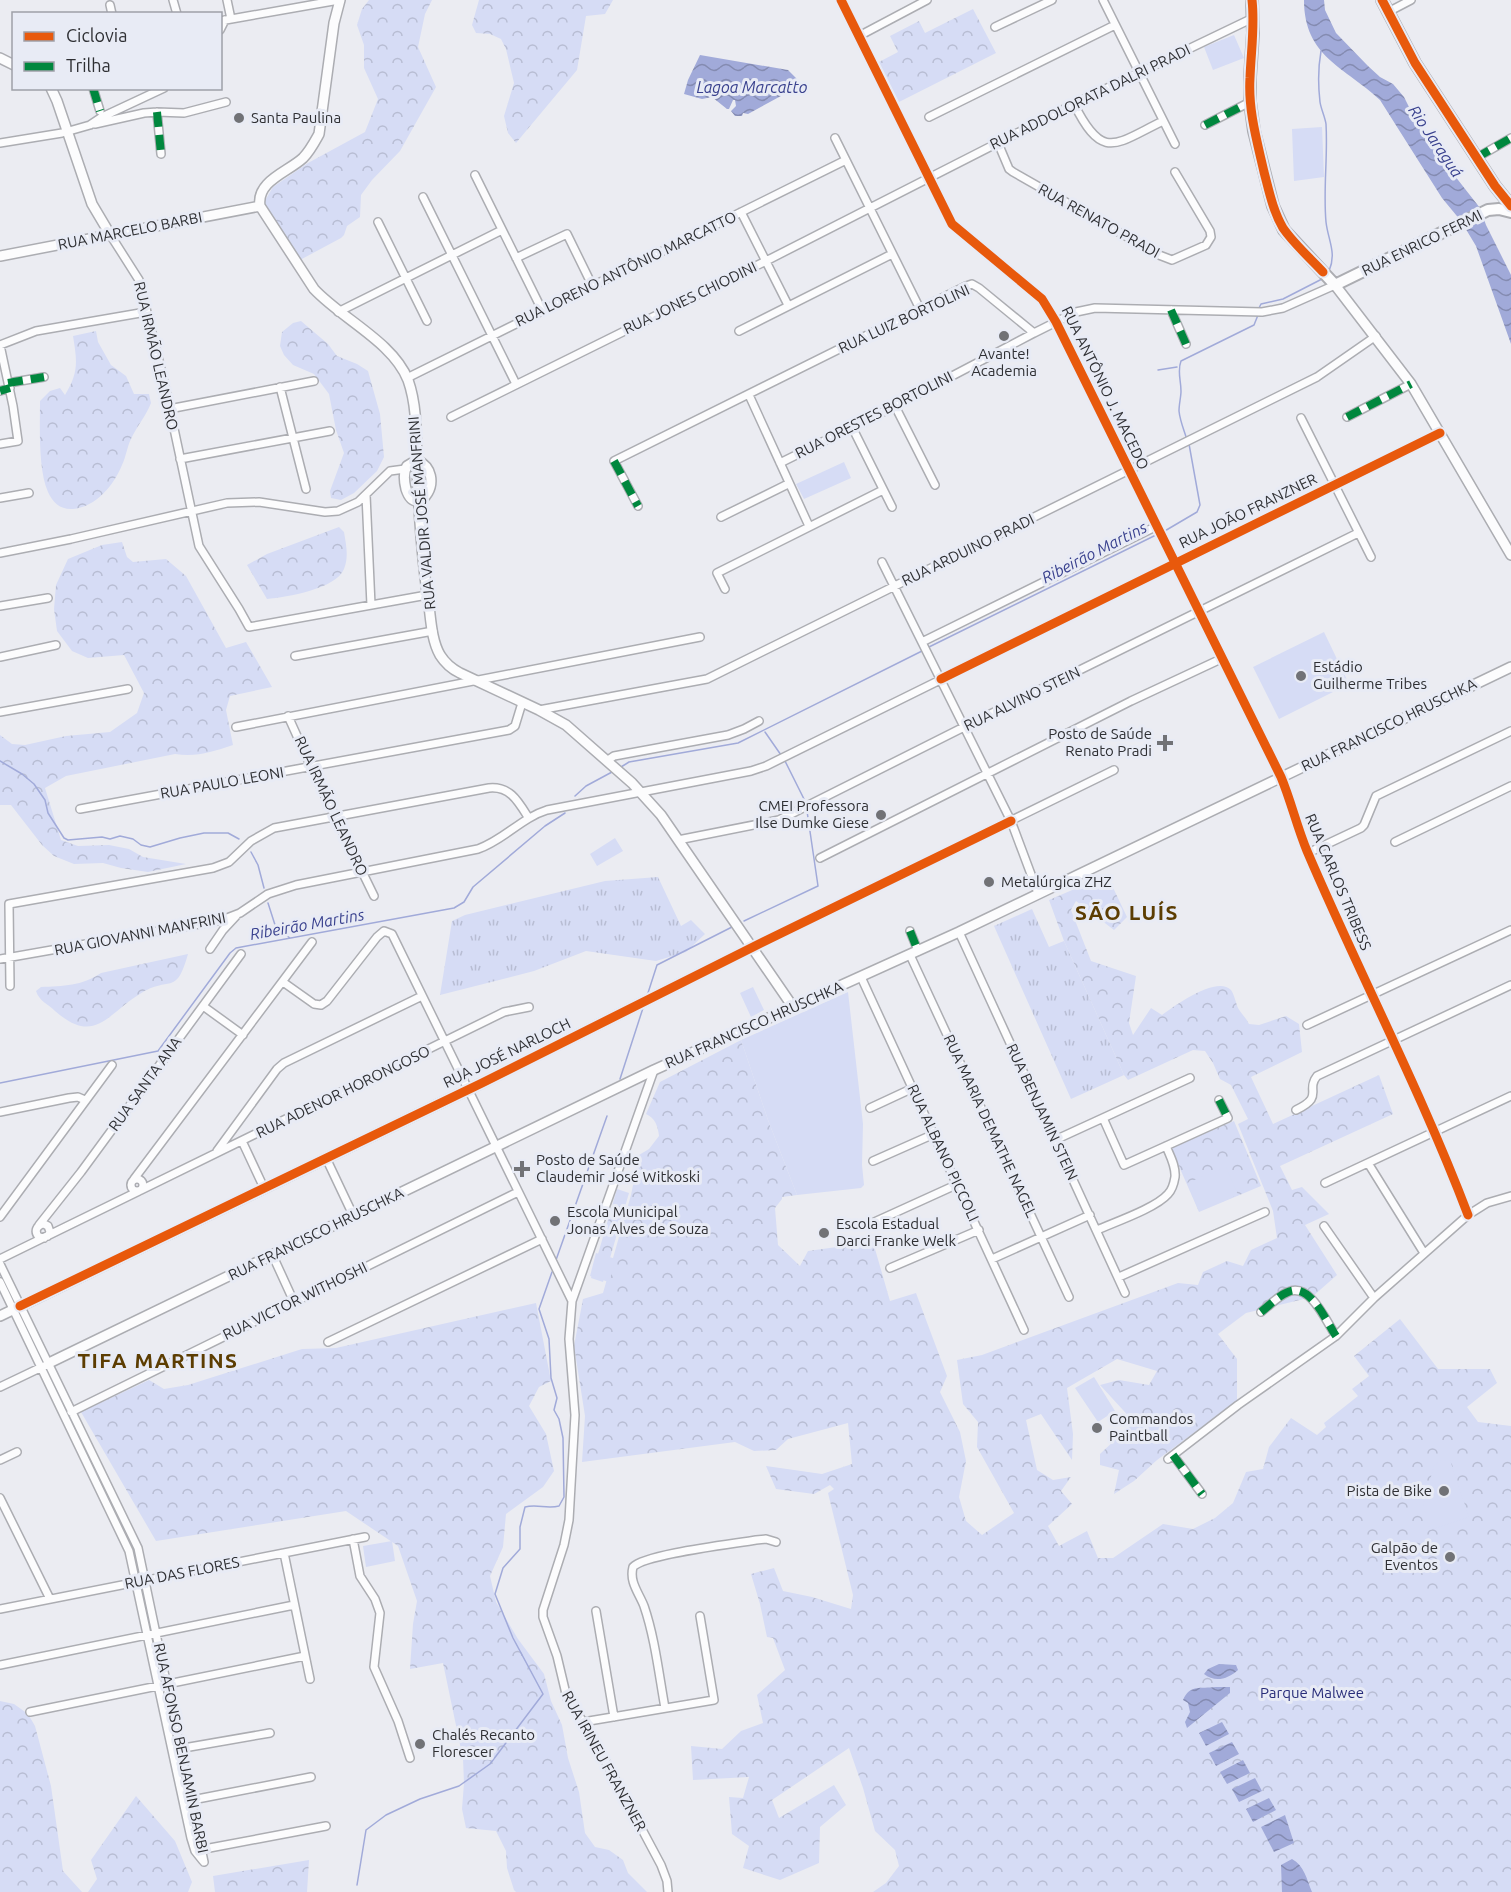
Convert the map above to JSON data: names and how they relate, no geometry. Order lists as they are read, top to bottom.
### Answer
{
  "streets": {
    "main road": ["RUA ENRICO FERMI"],
    "street": [
      "RUA ADDOLORATA DALRI PRADI",
      "RUA RENATO PRADI",
      "RUA MARCELO BARBI",
      "RUA LORENO ANTÔNIO MARCATTO",
      "RUA JONES CHIODINI",
      "RUA LUIZ BORTOLINI",
      "RUA IRMÃO LEANDRO",
      "RUA ANTÔNIO J. MACEDO",
      "RUA ORESTES BORTOLINI",
      "RUA JOÃO FRANZNER",
      "RUA VALDIR JOSÉ MANFRINI",
      "RUA ARDUINO PRADI",
      "RUA ALVINO STEIN",
      "RUA FRANCISCO HRUSCHKA",
      "RUA PAULO LEONI",
      "RUA CARLOS TRIBESS",
      "RUA GIOVANNI MANFRINI",
      "RUA JOSÉ NARLOCH",
      "RUA SANTA ANA",
      "RUA ADENOR HORONGOSO",
      "RUA BENJAMIN STEIN",
      "RUA MARIA DEMATHE NAGEL",
      "RUA ALBANO PICCOLI",
      "RUA VICTOR WITHOSHI",
      "RUA DAS FLORES",
      "RUA AFONSO BENJAMIN BARBI",
      "RUA IRINEU FRANZNER"
    ]
  },
  "crossings": [
    ["RUA ADDOLORATA DALRI PRADI", "RUA RENATO PRADI"],
    ["RUA ADDOLORATA DALRI PRADI", "RUA JONES CHIODINI"],
    ["RUA ADDOLORATA DALRI PRADI", "RUA ANTÔNIO J. MACEDO"],
    ["RUA MARCELO BARBI", "RUA IRMÃO LEANDRO"],
    ["RUA MARCELO BARBI", "RUA VALDIR JOSÉ MANFRINI"],
    ["RUA LORENO ANTÔNIO MARCATTO", "RUA VALDIR JOSÉ MANFRINI"],
    ["RUA JONES CHIODINI", "RUA ANTÔNIO J. MACEDO"],
    ["RUA LUIZ BORTOLINI", "RUA ORESTES BORTOLINI"],
    ["RUA IRMÃO LEANDRO", "RUA PAULO LEONI"],
    ["RUA IRMÃO LEANDRO", "RUA GIOVANNI MANFRINI"],
    ["RUA ANTÔNIO J. MACEDO", "RUA JOÃO FRANZNER"],
    ["RUA ANTÔNIO J. MACEDO", "RUA ARDUINO PRADI"],
    ["RUA ANTÔNIO J. MACEDO", "RUA CARLOS TRIBESS"],
    ["RUA JOÃO FRANZNER", "RUA VALDIR JOSÉ MANFRINI"],
    ["RUA JOÃO FRANZNER", "RUA CARLOS TRIBESS"],
    ["RUA JOÃO FRANZNER", "RUA GIOVANNI MANFRINI"],
    ["RUA VALDIR JOSÉ MANFRINI", "RUA ARDUINO PRADI"],
    ["RUA VALDIR JOSÉ MANFRINI", "RUA ALVINO STEIN"],
    ["RUA VALDIR JOSÉ MANFRINI", "RUA FRANCISCO HRUSCHKA"],
    ["RUA VALDIR JOSÉ MANFRINI", "RUA PAULO LEONI"],
    ["RUA VALDIR JOSÉ MANFRINI", "RUA GIOVANNI MANFRINI"],
    ["RUA VALDIR JOSÉ MANFRINI", "RUA JOSÉ NARLOCH"],
    ["RUA ALVINO STEIN", "RUA CARLOS TRIBESS"],
    ["RUA FRANCISCO HRUSCHKA", "RUA CARLOS TRIBESS"],
    ["RUA FRANCISCO HRUSCHKA", "RUA BENJAMIN STEIN"],
    ["RUA FRANCISCO HRUSCHKA", "RUA MARIA DEMATHE NAGEL"],
    ["RUA FRANCISCO HRUSCHKA", "RUA ALBANO PICCOLI"],
    ["RUA FRANCISCO HRUSCHKA", "RUA AFONSO BENJAMIN BARBI"],
    ["RUA FRANCISCO HRUSCHKA", "RUA IRINEU FRANZNER"],
    ["RUA JOSÉ NARLOCH", "RUA AFONSO BENJAMIN BARBI"],
    ["RUA SANTA ANA", "RUA ADENOR HORONGOSO"],
    ["RUA VICTOR WITHOSHI", "RUA AFONSO BENJAMIN BARBI"],
    ["RUA DAS FLORES", "RUA AFONSO BENJAMIN BARBI"]
  ],
  "districts": ["SÃO LUÍS", "TIFA MARTINS"],
  "water": ["Lagoa Marcatto", "Rio Jaraguá", "Ribeirão Martins"],
  "parks": ["Parque Malwee"],
  "places": {
    "other": [
      "Santa Paulina",
      "Avante! Academia",
      "Estádio Guilherme Tribes",
      "CMEI Professora Ilse Dumke Giese",
      "Metalúrgica ZHZ",
      "Escola Municipal Jonas Alves de Souza",
      "Escola Estadual Darci Franke Welk",
      "Commandos Paintball",
      "Pista de Bike",
      "Galpão de Eventos",
      "Chalés Recanto Florescer"
    ],
    "health": ["Posto de Saúde Renato Pradi", "Posto de Saúde Claudemir José Witkoski"]
  },
  "legend": ["Ciclovia", "Trilha"]
}
